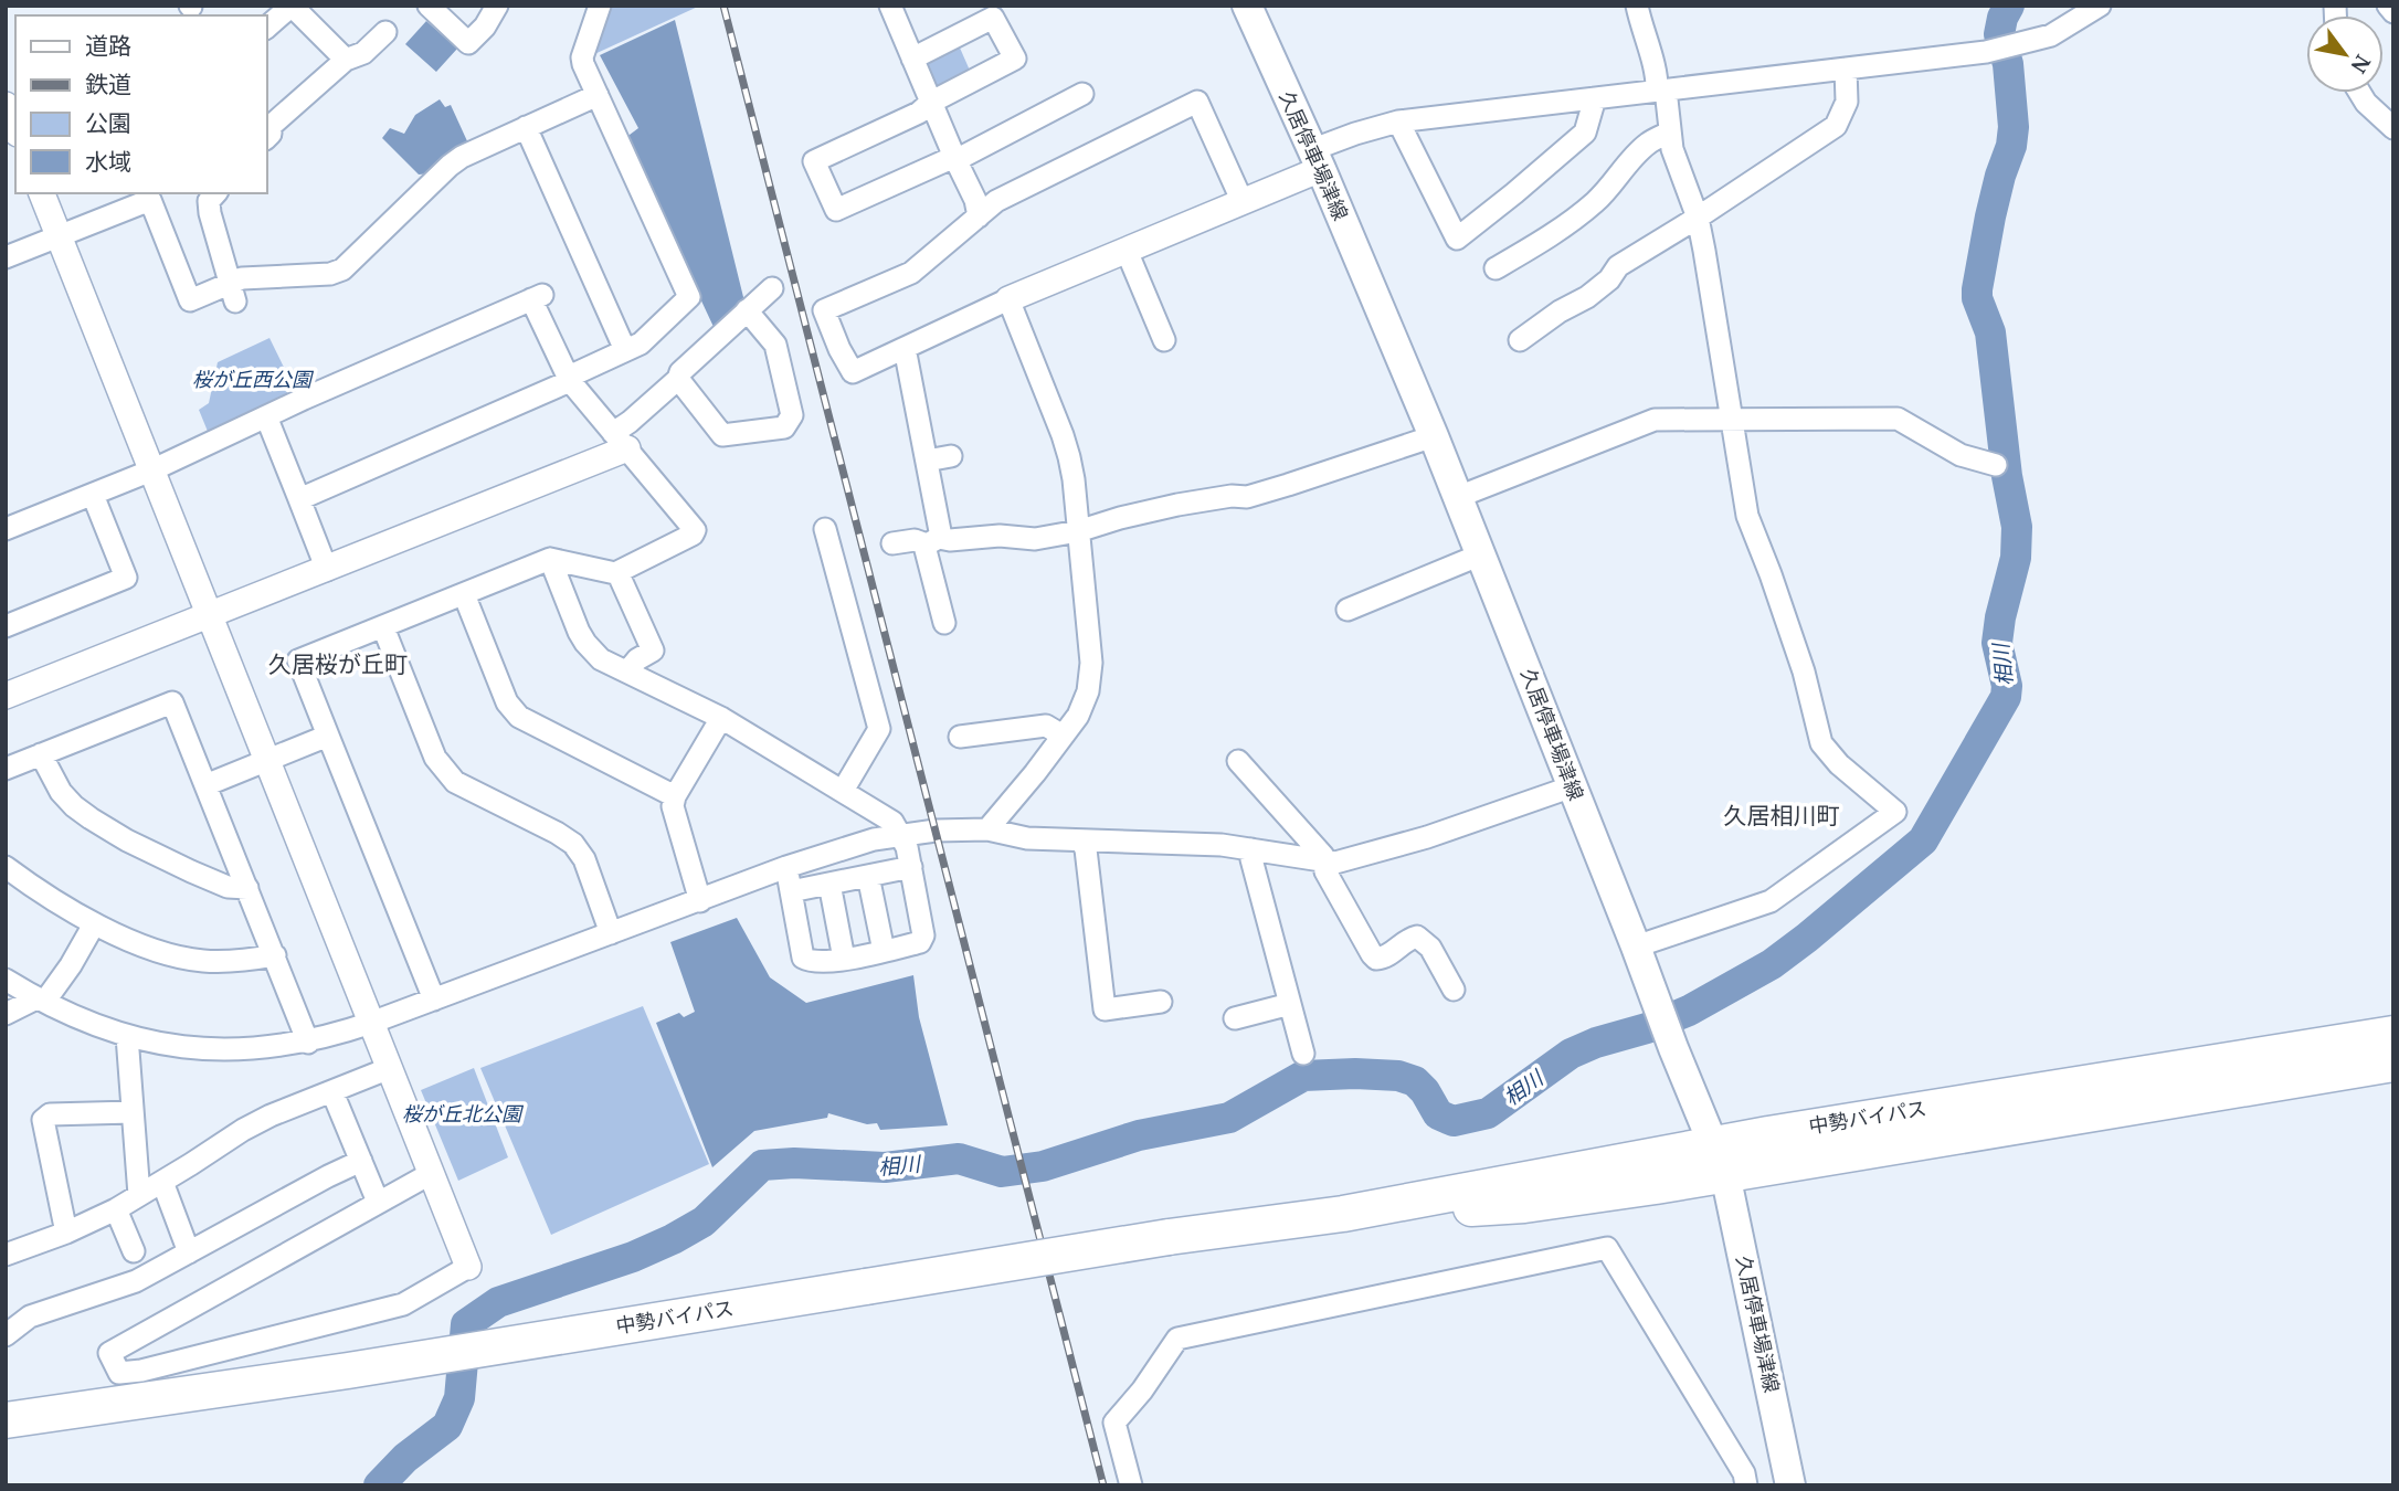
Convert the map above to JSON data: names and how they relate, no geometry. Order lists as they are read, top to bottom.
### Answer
{
  "streets": {
    "highway": ["中勢バイパス"],
    "main road": ["久居停車場津線"]
  },
  "crossings": [
    ["久居停車場津線", "中勢バイパス"]
  ],
  "districts": ["久居桜が丘町", "久居相川町"],
  "water": ["相川"],
  "parks": ["桜が丘西公園", "桜が丘北公園"],
  "legend": [
    "道路",
    "鉄道",
    "公園",
    "水域"
  ],
  "north": "bottom right"
}
